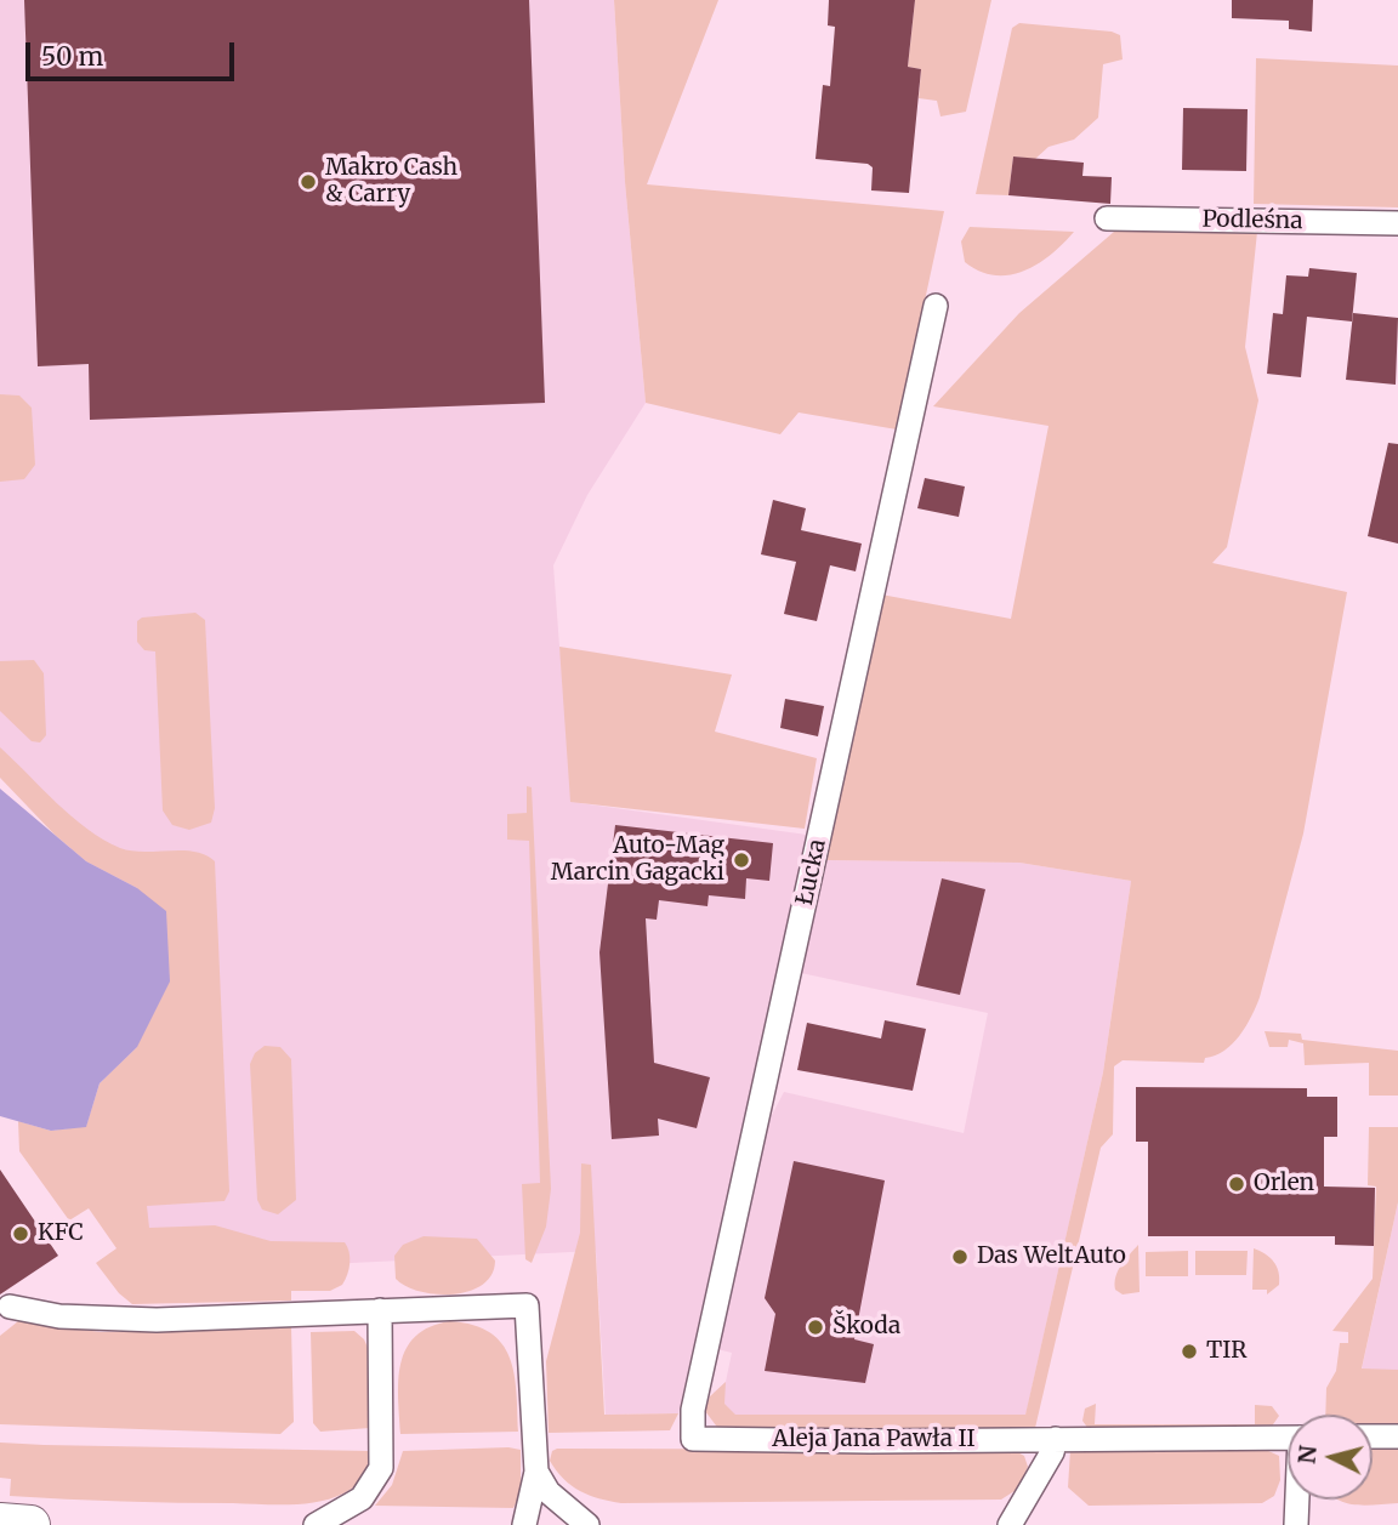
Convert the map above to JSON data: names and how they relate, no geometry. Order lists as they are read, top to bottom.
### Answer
{
  "streets": {
    "street": ["Podleśna", "Łucka", "Aleja Jana Pawła II"]
  },
  "crossings": [
    ["Łucka", "Aleja Jana Pawła II"]
  ],
  "places": [
    "Makro Cash & Carry",
    "Auto-Mag Marcin Gagacki",
    "Orlen",
    "KFC",
    "Das WeltAuto",
    "Škoda",
    "TIR"
  ],
  "scale_bar": "50 m",
  "north": "left"
}
